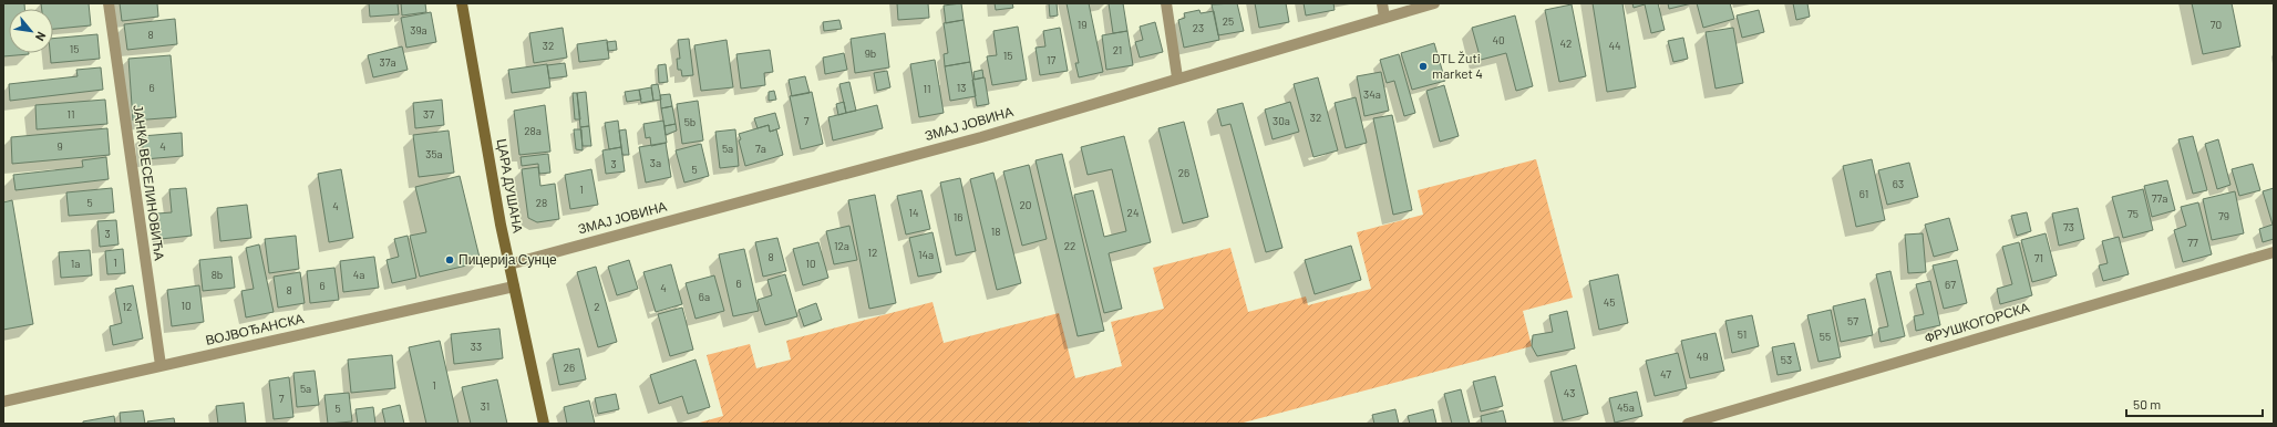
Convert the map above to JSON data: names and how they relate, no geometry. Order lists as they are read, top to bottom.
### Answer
{
  "streets": {
    "main road": ["ЦАРА ДУШАНА"],
    "street": [
      "ЗМАЈ ЈОВИНА",
      "ЈАНКА ВЕСЕЛИНОВИЋА",
      "ФРУШКОГОРСКА",
      "ВОЈВОЂАНСКА"
    ]
  },
  "crossings": [
    ["ЗМАЈ ЈОВИНА", "ЦАРА ДУШАНА"],
    ["ЈАНКА ВЕСЕЛИНОВИЋА", "ВОЈВОЂАНСКА"],
    ["ЦАРА ДУШАНА", "ВОЈВОЂАНСКА"]
  ],
  "places": ["DTL Žuti market 4", "Пицерија Сунце"],
  "house_numbers": [
    "25",
    "19",
    "70",
    "23",
    "39a",
    "8",
    "40",
    "42",
    "32",
    "44",
    "15",
    "21",
    "9b",
    "15",
    "17",
    "37a",
    "6",
    "13",
    "11",
    "34a",
    "11",
    "37",
    "32",
    "7",
    "30a",
    "5b",
    "28a",
    "9",
    "4",
    "5a",
    "7a",
    "35a",
    "3a",
    "3",
    "5",
    "26",
    "63",
    "1",
    "61",
    "77a",
    "5",
    "28",
    "20",
    "4",
    "14",
    "24",
    "75",
    "79",
    "16",
    "73",
    "18",
    "3",
    "77",
    "12a",
    "22",
    "12",
    "14a",
    "8",
    "71",
    "1",
    "1a",
    "10",
    "8b",
    "4a",
    "6",
    "67",
    "6",
    "4",
    "8",
    "6a",
    "45",
    "10",
    "12",
    "2",
    "57",
    "51",
    "55",
    "33",
    "49",
    "53",
    "26",
    "47",
    "1",
    "5a",
    "43",
    "7",
    "31",
    "45a",
    "5"
  ],
  "scale_bar": "50 m",
  "north": "bottom right"
}
